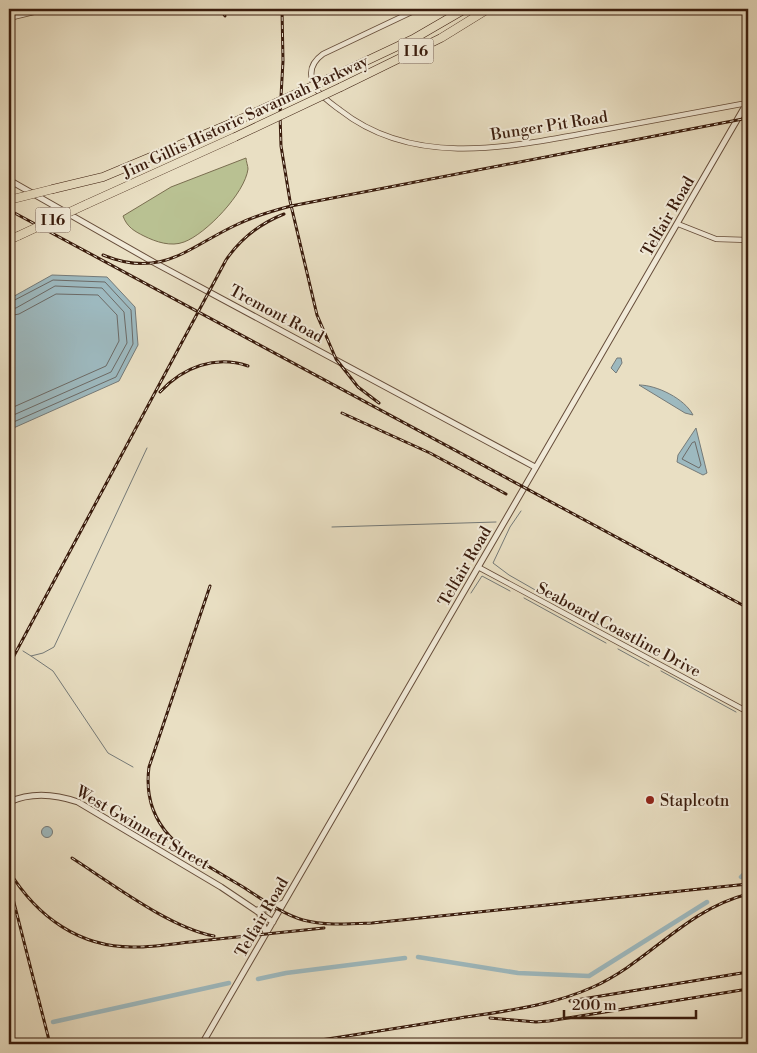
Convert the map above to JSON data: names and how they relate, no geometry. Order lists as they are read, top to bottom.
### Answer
{
  "streets": {
    "highway": ["I 16", "Jim Gillis Historic Savannah Parkway"],
    "street": [
      "Bunger Pit Road",
      "Telfair Road",
      "Tremont Road",
      "Seaboard Coastline Drive",
      "West Gwinnett Street"
    ]
  },
  "crossings": [
    ["Bunger Pit Road", "Telfair Road"],
    ["Telfair Road", "Tremont Road"],
    ["Telfair Road", "Seaboard Coastline Drive"],
    ["Telfair Road", "West Gwinnett Street"]
  ],
  "places": ["Staplcotn"],
  "scale_bar": "200 m"
}
